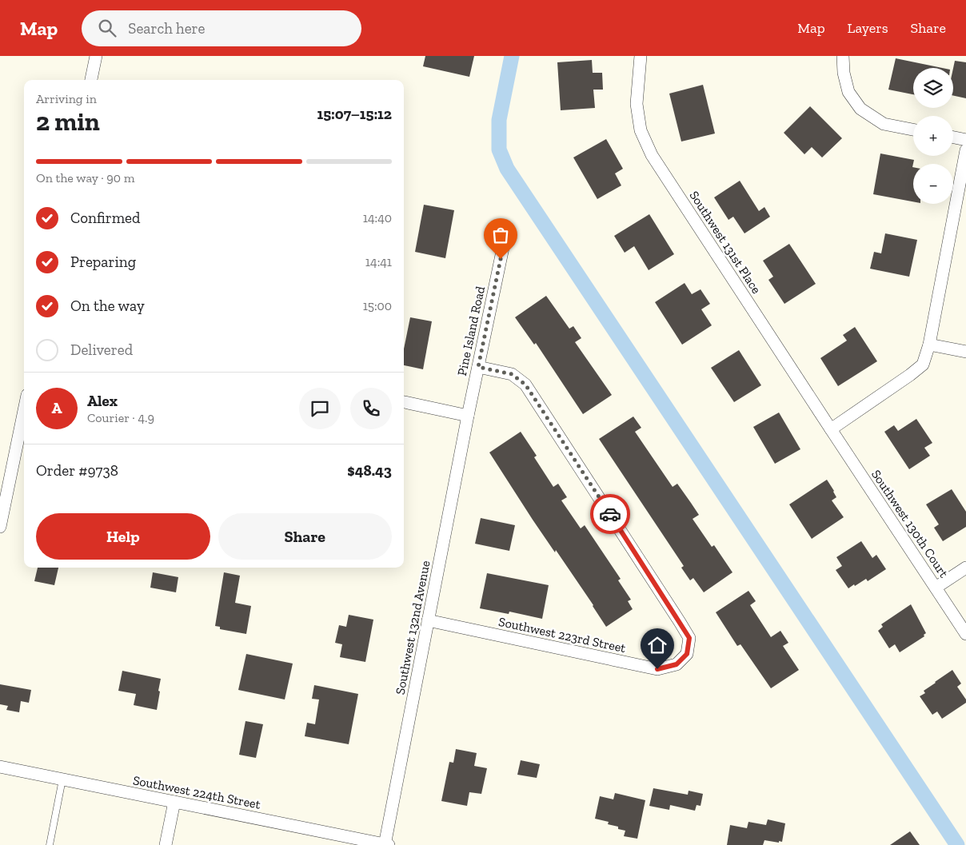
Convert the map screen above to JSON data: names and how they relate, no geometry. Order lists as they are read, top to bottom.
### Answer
{
  "streets": {
    "street": [
      "Southwest 131st Place",
      "Pine Island Road",
      "Southwest 130th Court",
      "Southwest 132nd Avenue",
      "Southwest 223rd Street",
      "Southwest 224th Street"
    ]
  },
  "crossings": [
    ["Southwest 131st Place", "Southwest 130th Court"],
    ["Pine Island Road", "Southwest 132nd Avenue"],
    ["Pine Island Road", "Southwest 223rd Street"],
    ["Southwest 132nd Avenue", "Southwest 223rd Street"],
    ["Southwest 132nd Avenue", "Southwest 224th Street"]
  ],
  "page": {
    "header": "Map",
    "search": "Search here",
    "nav": ["Map", "Layers", "Share"],
    "map_buttons": ["+", "−"],
    "heading": ["2 min", "Arriving in", "15:07–15:12"],
    "panel": [
      "Alex",
      "Courier · 4.9",
      "Order #9738",
      "$48.43"
    ],
    "bar": "On the way · 90 m",
    "list": [
      ["Confirmed", "14:40"],
      ["Preparing", "14:41"],
      ["On the way", "15:00"],
      "Delivered"
    ],
    "round": "A",
    "buttons": ["Help", "Share"]
  }
}
